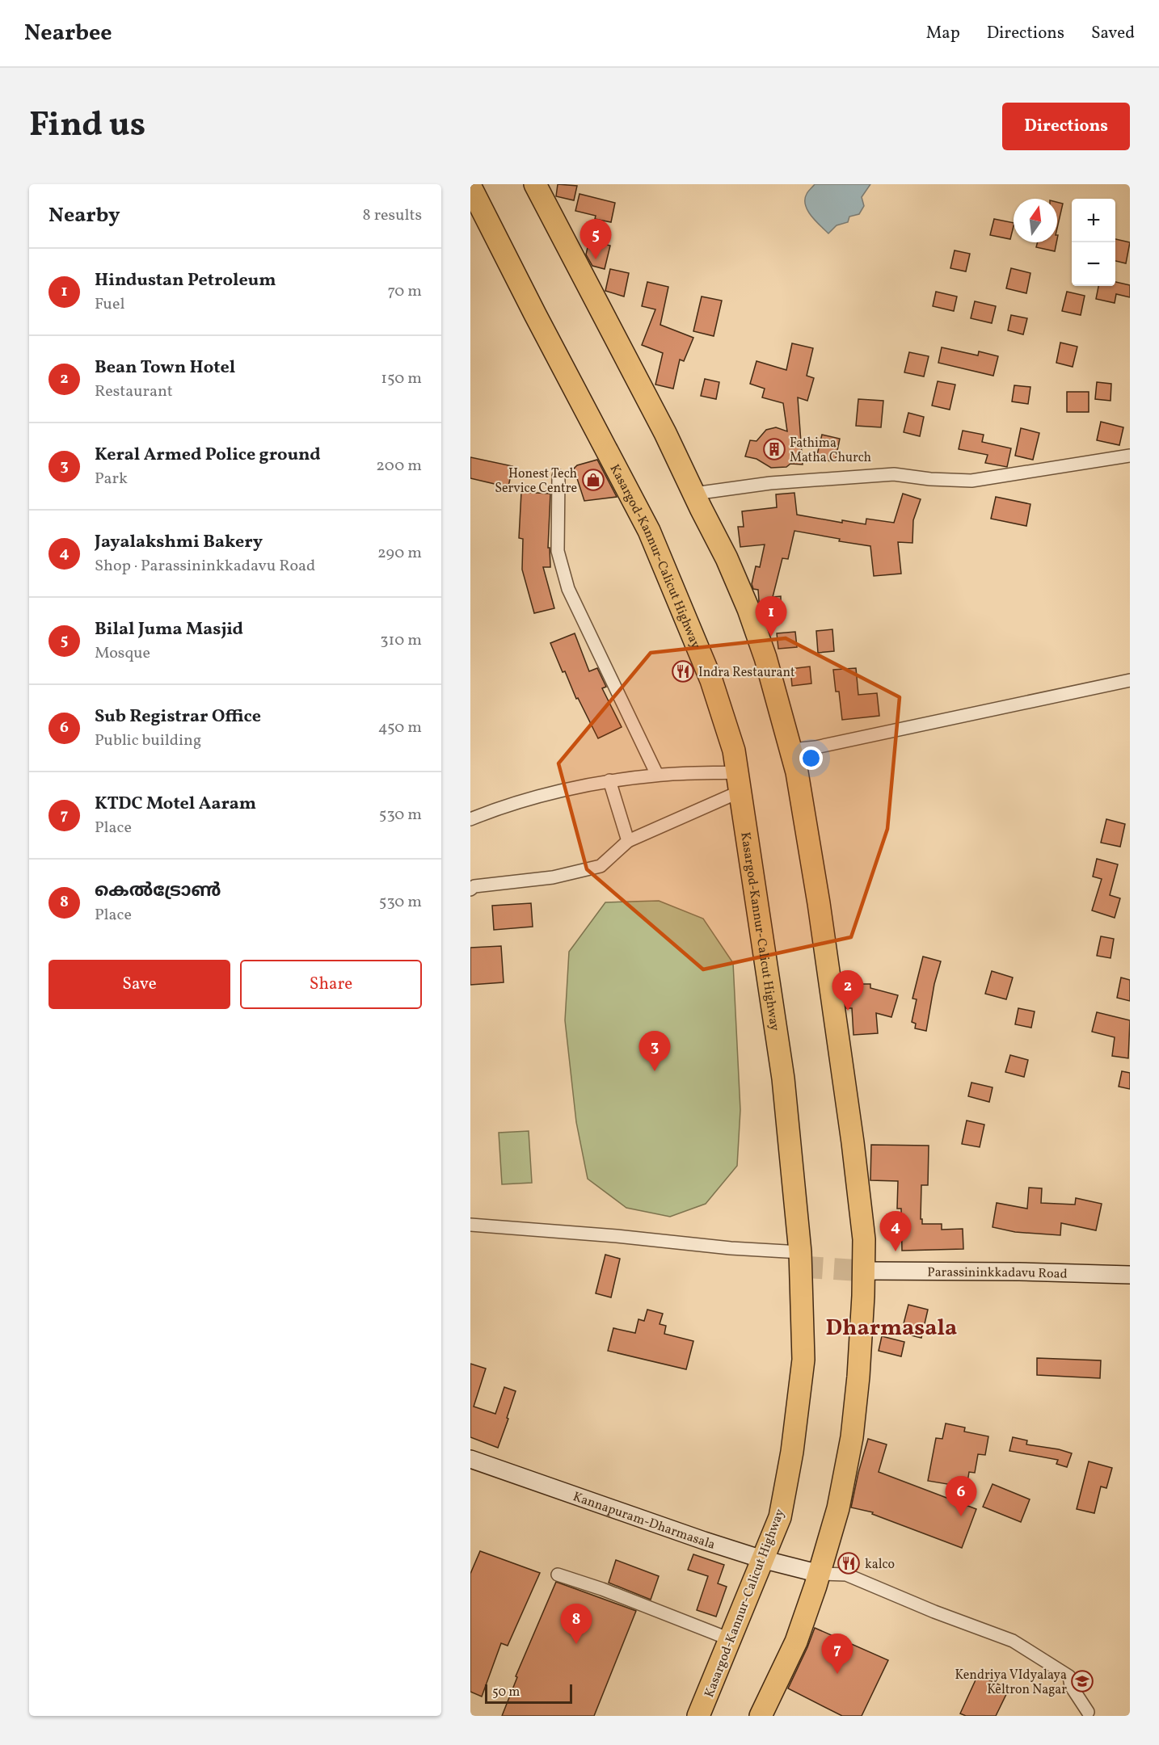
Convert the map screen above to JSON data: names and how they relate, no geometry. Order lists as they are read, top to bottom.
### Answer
{
  "streets": {
    "highway": ["Kasargod-Kannur-Calicut Highway"],
    "main road": ["Parassininkkadavu Road", "Kannapuram-Dharmasala"]
  },
  "crossings": [
    ["Kasargod-Kannur-Calicut Highway", "Kannapuram-Dharmasala"]
  ],
  "districts": ["Dharmasala"],
  "places": {
    "building": ["Fathima Matha Church"],
    "shop": ["Honest Tech Service Centre"],
    "restaurant": ["Indra Restaurant", "kalco"],
    "school or university": ["Kendriya VIdyalaya Keltron Nagar"]
  },
  "scale_bar": "50 m",
  "north": "top",
  "page": {
    "header": "Nearbee",
    "nav": ["Map", "Directions", "Saved"],
    "title": "Find us",
    "buttons": [
      "Directions",
      ["Save", "Share"]
    ],
    "heading": ["Nearby", "8 results"],
    "map_buttons": ["+", "−"],
    "pins": [
      "5",
      "1",
      "2",
      "3",
      "4",
      "6",
      "8",
      "7"
    ],
    "list": [
      {
        "mark": "1",
        "name": "Hindustan Petroleum",
        "note": "Fuel",
        "value": "70 m"
      },
      {
        "mark": "2",
        "name": "Bean Town Hotel",
        "note": "Restaurant",
        "value": "150 m"
      },
      {
        "mark": "3",
        "name": "Keral Armed Police ground",
        "note": "Park",
        "value": "200 m"
      },
      {
        "mark": "4",
        "name": "Jayalakshmi Bakery",
        "note": "Shop · Parassininkkadavu Road",
        "value": "290 m"
      },
      {
        "mark": "5",
        "name": "Bilal Juma Masjid",
        "note": "Mosque",
        "value": "310 m"
      },
      {
        "mark": "6",
        "name": "Sub Registrar Office",
        "note": "Public building",
        "value": "450 m"
      },
      {
        "mark": "7",
        "name": "KTDC Motel Aaram",
        "note": "Place",
        "value": "530 m"
      },
      {
        "mark": "8",
        "name": "കെൽട്രോൺ",
        "note": "Place",
        "value": "530 m"
      }
    ],
    "scale": "50 m"
  }
}
